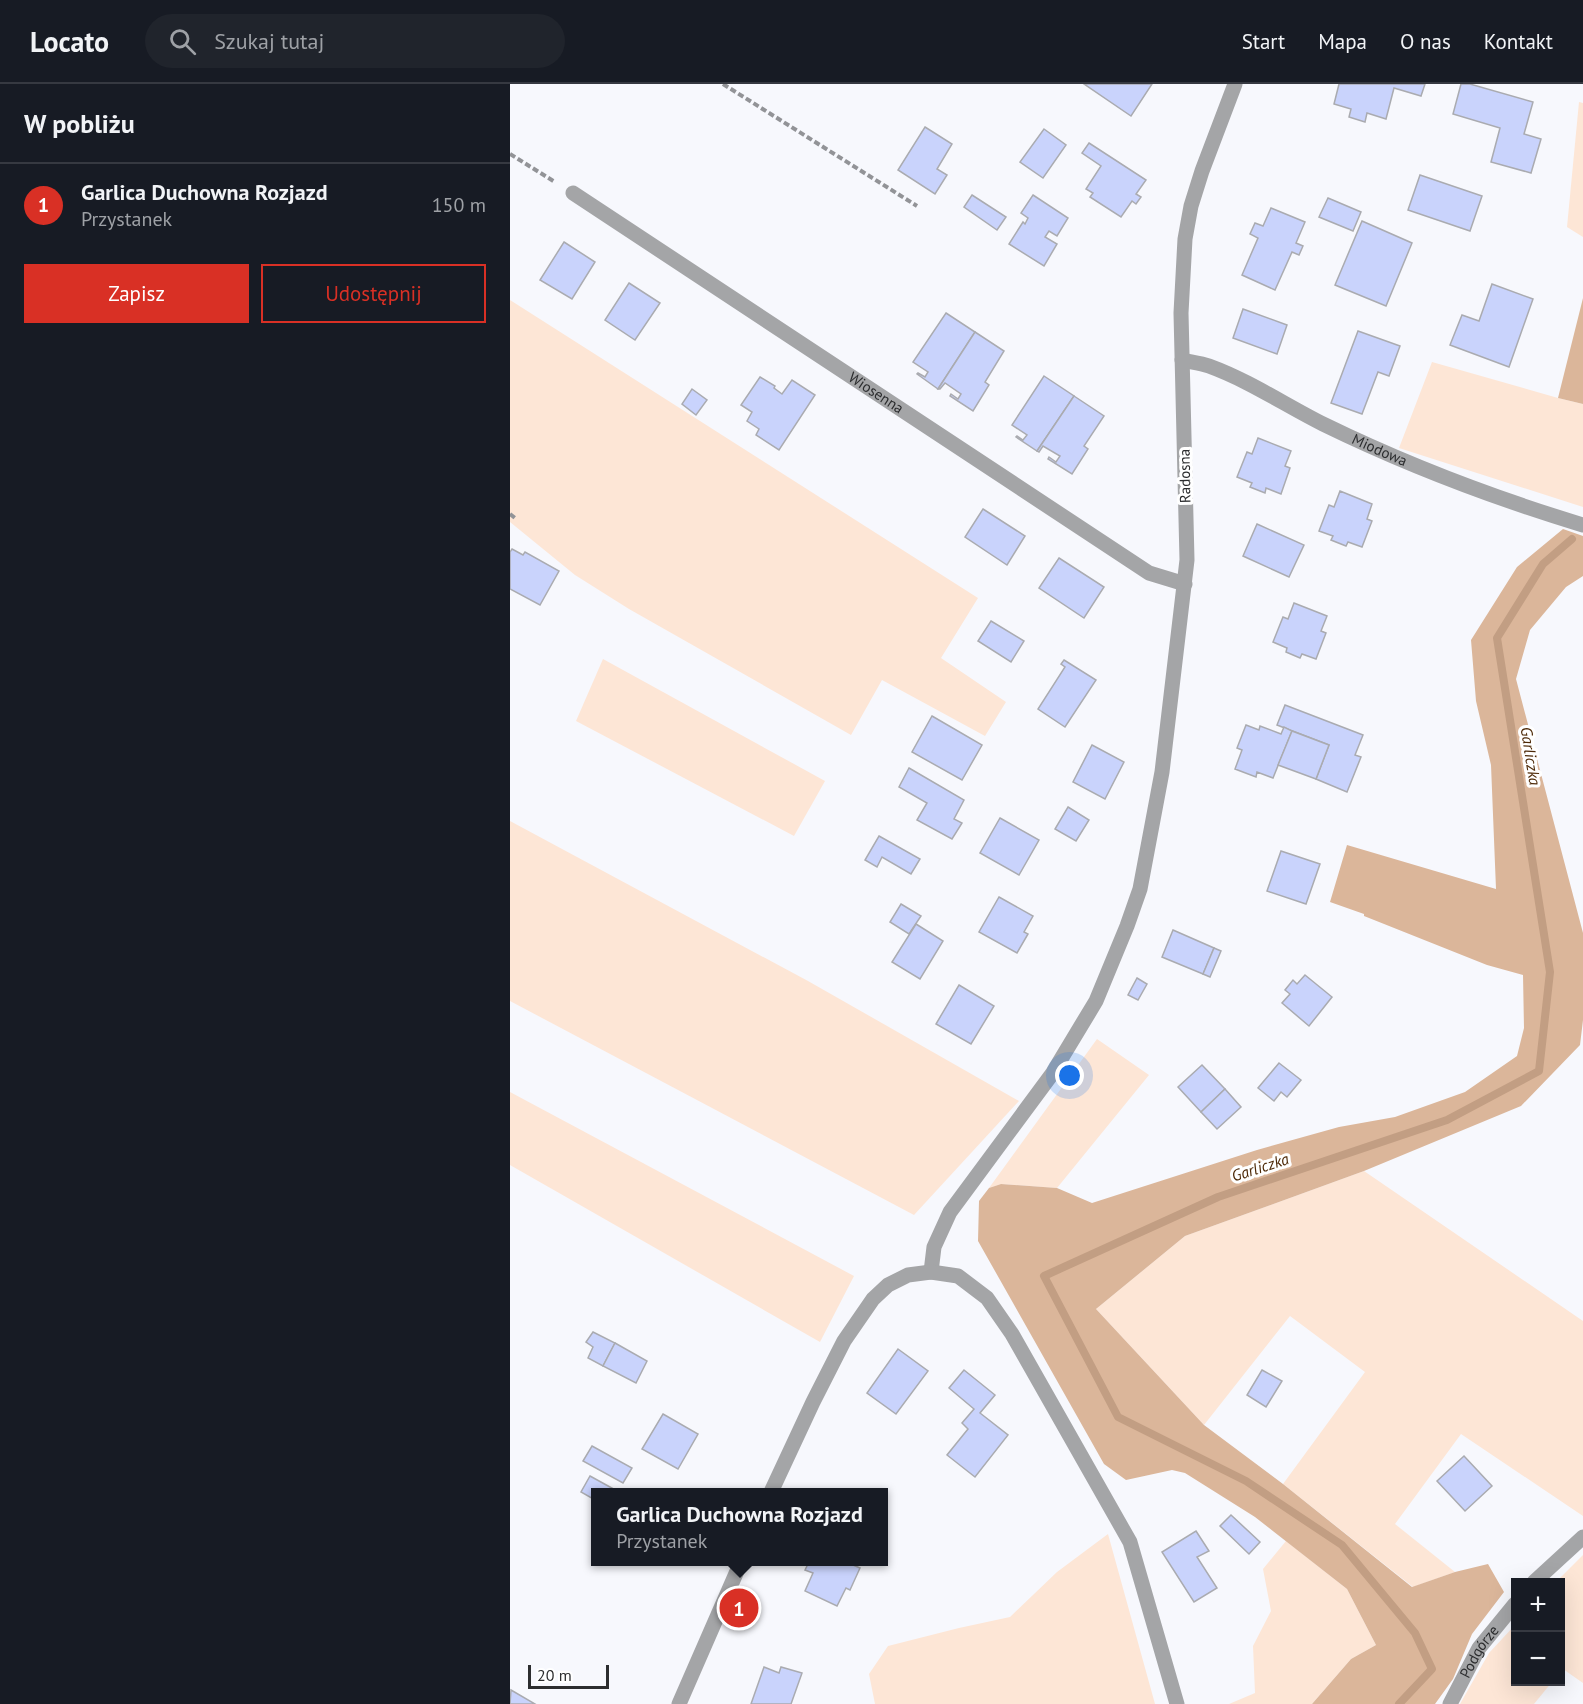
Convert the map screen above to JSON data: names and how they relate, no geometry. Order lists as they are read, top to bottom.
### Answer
{
  "streets": {
    "street": [
      "Wiosenna",
      "Miodowa",
      "Radosna",
      "Podgórze"
    ]
  },
  "crossings": [
    ["Wiosenna", "Radosna"],
    ["Miodowa", "Radosna"]
  ],
  "water": ["Garliczka"],
  "scale_bar": "20 m",
  "page": {
    "header": "Locato",
    "search": "Szukaj tutaj",
    "nav": [
      "Start",
      "Mapa",
      "O nas",
      "Kontakt"
    ],
    "heading": "W pobliżu",
    "list": [
      {
        "mark": "1",
        "name": "Garlica Duchowna Rozjazd",
        "note": "Przystanek",
        "value": "150 m"
      }
    ],
    "buttons": ["Zapisz", "Udostępnij"],
    "popup": ["Garlica Duchowna Rozjazd", "Przystanek"],
    "map_buttons": ["+", "−"],
    "pins": "1",
    "scale": "20 m"
  }
}
